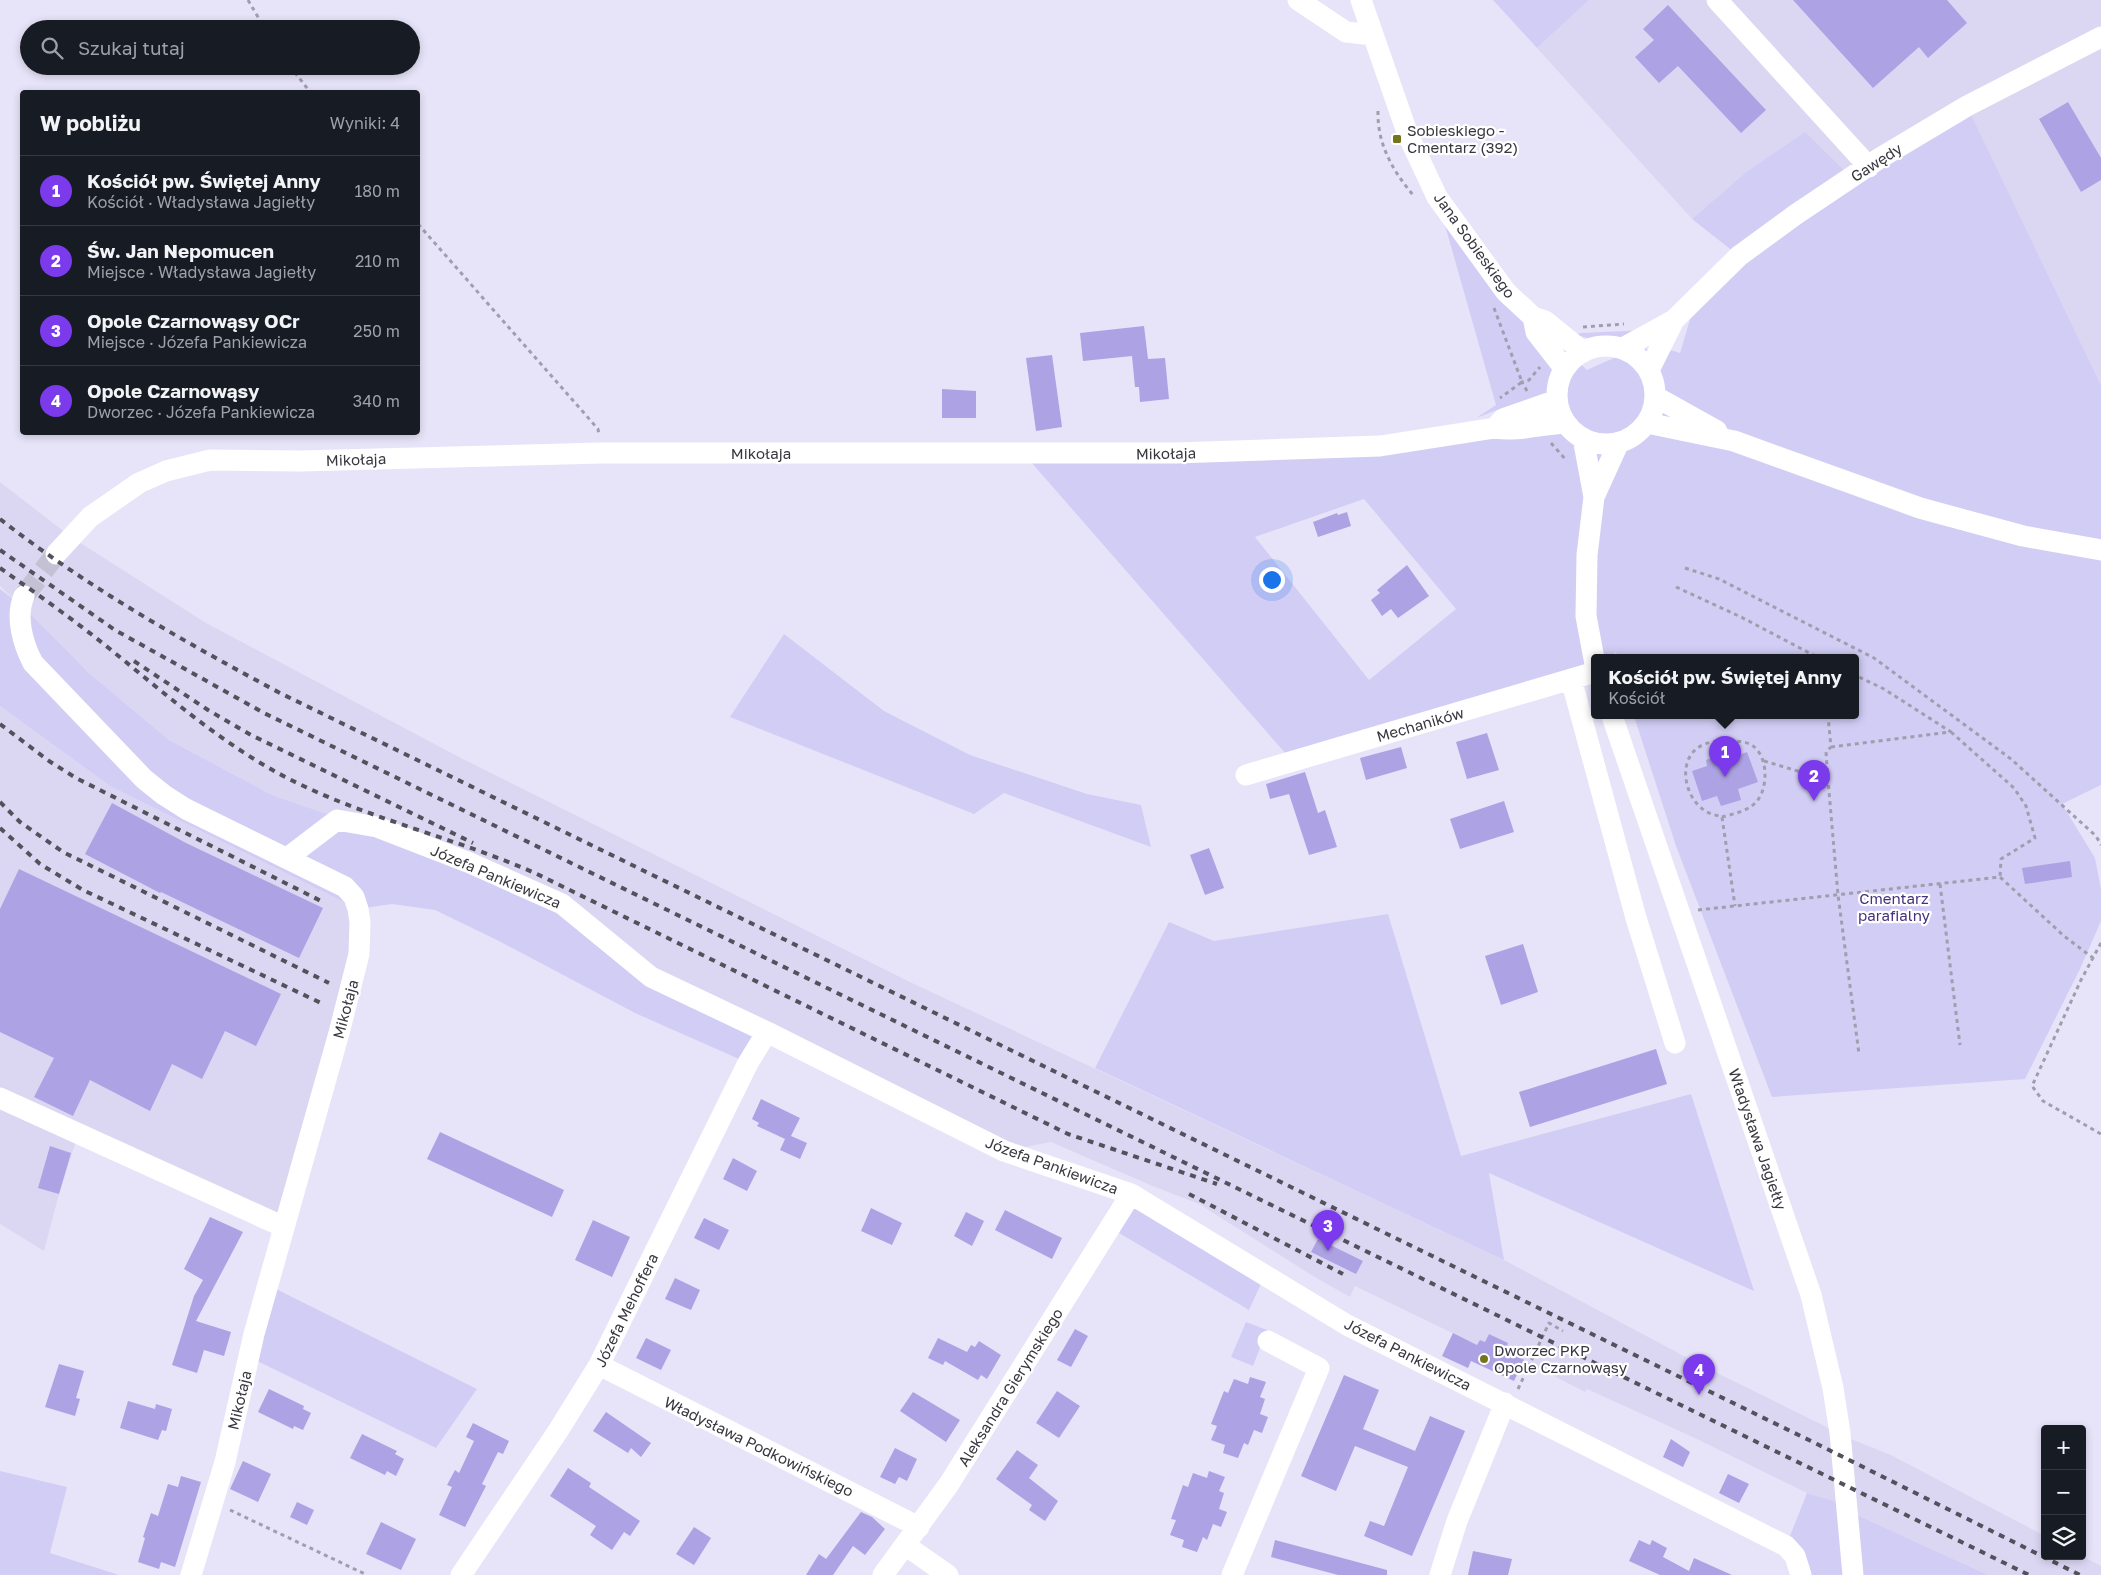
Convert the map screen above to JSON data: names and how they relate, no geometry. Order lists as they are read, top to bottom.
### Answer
{
  "streets": {
    "street": [
      "Gawędy",
      "Jana Sobieskiego",
      "Mikołaja",
      "Mechaników",
      "Józefa Pankiewicza",
      "Władysława Jagiełły",
      "Józefa Mehoffera",
      "Aleksandra Gierymskiego",
      "Władysława Podkowińskiego"
    ]
  },
  "crossings": [
    ["Gawędy", "Jana Sobieskiego"],
    ["Gawędy", "Mikołaja"],
    ["Jana Sobieskiego", "Mikołaja"],
    ["Mikołaja", "Józefa Pankiewicza"],
    ["Józefa Pankiewicza", "Józefa Mehoffera"],
    ["Józefa Pankiewicza", "Aleksandra Gierymskiego"],
    ["Józefa Mehoffera", "Władysława Podkowińskiego"],
    ["Aleksandra Gierymskiego", "Władysława Podkowińskiego"]
  ],
  "parks": ["Cmentarz parafialny"],
  "places": {
    "transit": ["Sobieskiego - Cmentarz (392)"],
    "other": ["Dworzec PKP Opole Czarnowąsy"]
  },
  "page": {
    "search": "Szukaj tutaj",
    "heading": ["W pobliżu", "Wyniki: 4"],
    "list": [
      {
        "mark": "1",
        "name": "Kościół pw. Świętej Anny",
        "note": "Kościół · Władysława Jagiełły",
        "value": "180 m"
      },
      {
        "mark": "2",
        "name": "Św. Jan Nepomucen",
        "note": "Miejsce · Władysława Jagiełły",
        "value": "210 m"
      },
      {
        "mark": "3",
        "name": "Opole Czarnowąsy OCr",
        "note": "Miejsce · Józefa Pankiewicza",
        "value": "250 m"
      },
      {
        "mark": "4",
        "name": "Opole Czarnowąsy",
        "note": "Dworzec · Józefa Pankiewicza",
        "value": "340 m"
      }
    ],
    "popup": ["Kościół pw. Świętej Anny", "Kościół"],
    "pins": [
      "1",
      "2",
      "3",
      "4"
    ],
    "map_buttons": ["+", "−"]
  }
}
